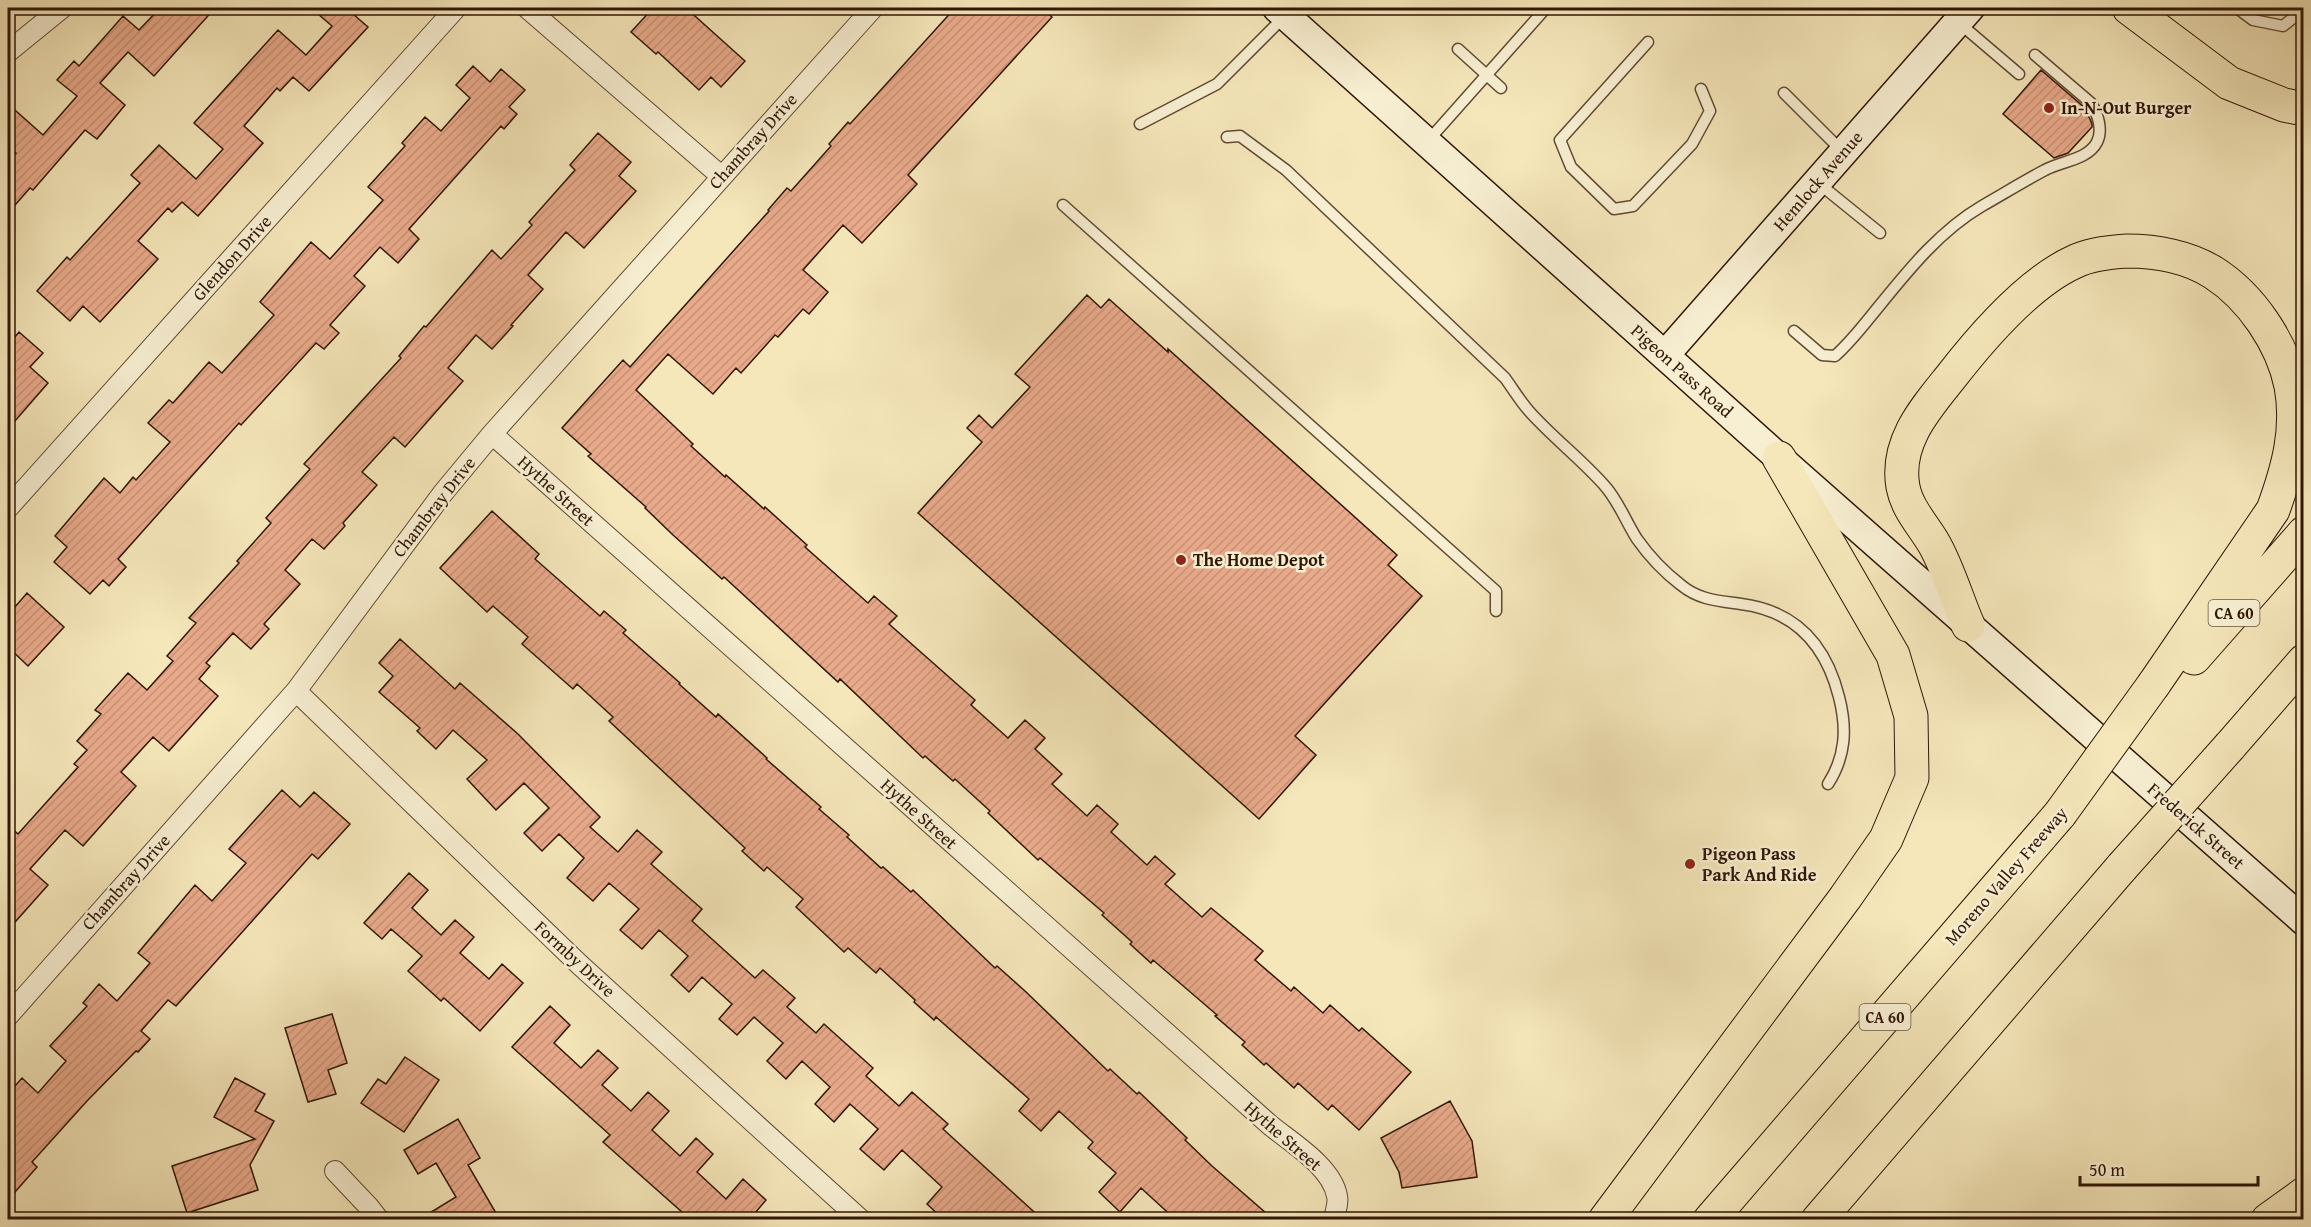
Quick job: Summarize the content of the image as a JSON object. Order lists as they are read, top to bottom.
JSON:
{
  "streets": {
    "highway": ["CA 60", "Moreno Valley Freeway"],
    "main road": ["Hemlock Avenue", "Pigeon Pass Road", "Frederick Street"],
    "street": [
      "Chambray Drive",
      "Glendon Drive",
      "Hythe Street",
      "Formby Drive"
    ]
  },
  "crossings": [
    ["Chambray Drive", "Hythe Street"],
    ["Chambray Drive", "Formby Drive"],
    ["Hemlock Avenue", "Pigeon Pass Road"],
    ["Pigeon Pass Road", "Frederick Street"]
  ],
  "places": ["In-N-Out Burger", "The Home Depot", "Pigeon Pass Park And Ride"],
  "scale_bar": "50 m"
}
